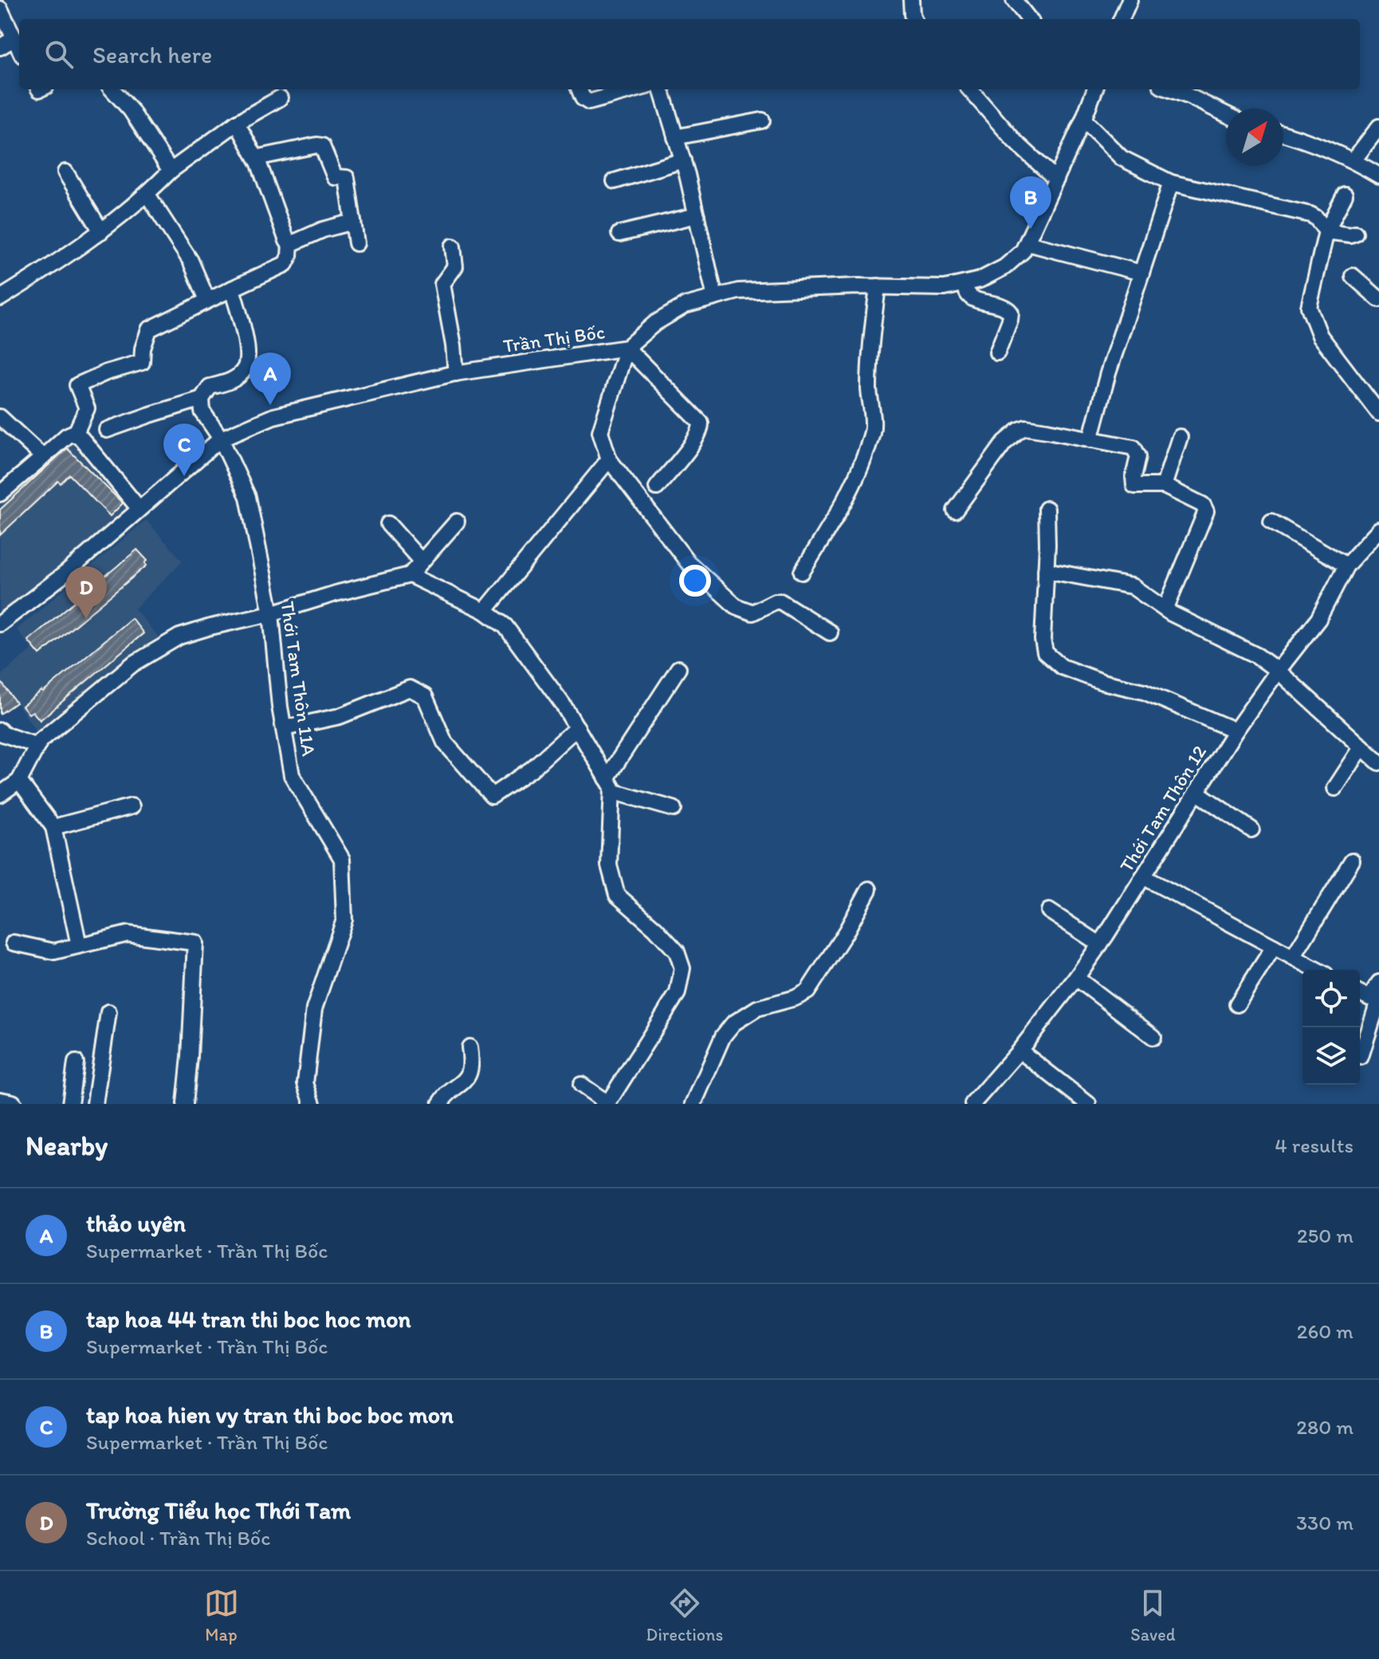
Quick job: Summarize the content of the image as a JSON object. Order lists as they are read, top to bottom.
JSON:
{
  "streets": {
    "street": ["Trần Thị Bốc", "Thới Tam Thôn 11A", "Thới Tam Thôn 12"]
  },
  "crossings": [
    ["Trần Thị Bốc", "Thới Tam Thôn 11A"]
  ],
  "north": "top right",
  "page": {
    "search": "Search here",
    "pins": [
      "B",
      "A",
      "C",
      "D"
    ],
    "heading": ["Nearby", "4 results"],
    "list": [
      {
        "mark": "A",
        "name": "thảo uyên",
        "note": "Supermarket · Trần Thị Bốc",
        "value": "250 m"
      },
      {
        "mark": "B",
        "name": "tap hoa 44 tran thi boc hoc mon",
        "note": "Supermarket · Trần Thị Bốc",
        "value": "260 m"
      },
      {
        "mark": "C",
        "name": "tap hoa hien vy tran thi boc boc mon",
        "note": "Supermarket · Trần Thị Bốc",
        "value": "280 m"
      },
      {
        "mark": "D",
        "name": "Trường Tiểu học Thới Tam",
        "note": "School · Trần Thị Bốc",
        "value": "330 m"
      }
    ],
    "nav": ["Map", "Directions", "Saved"]
  }
}
